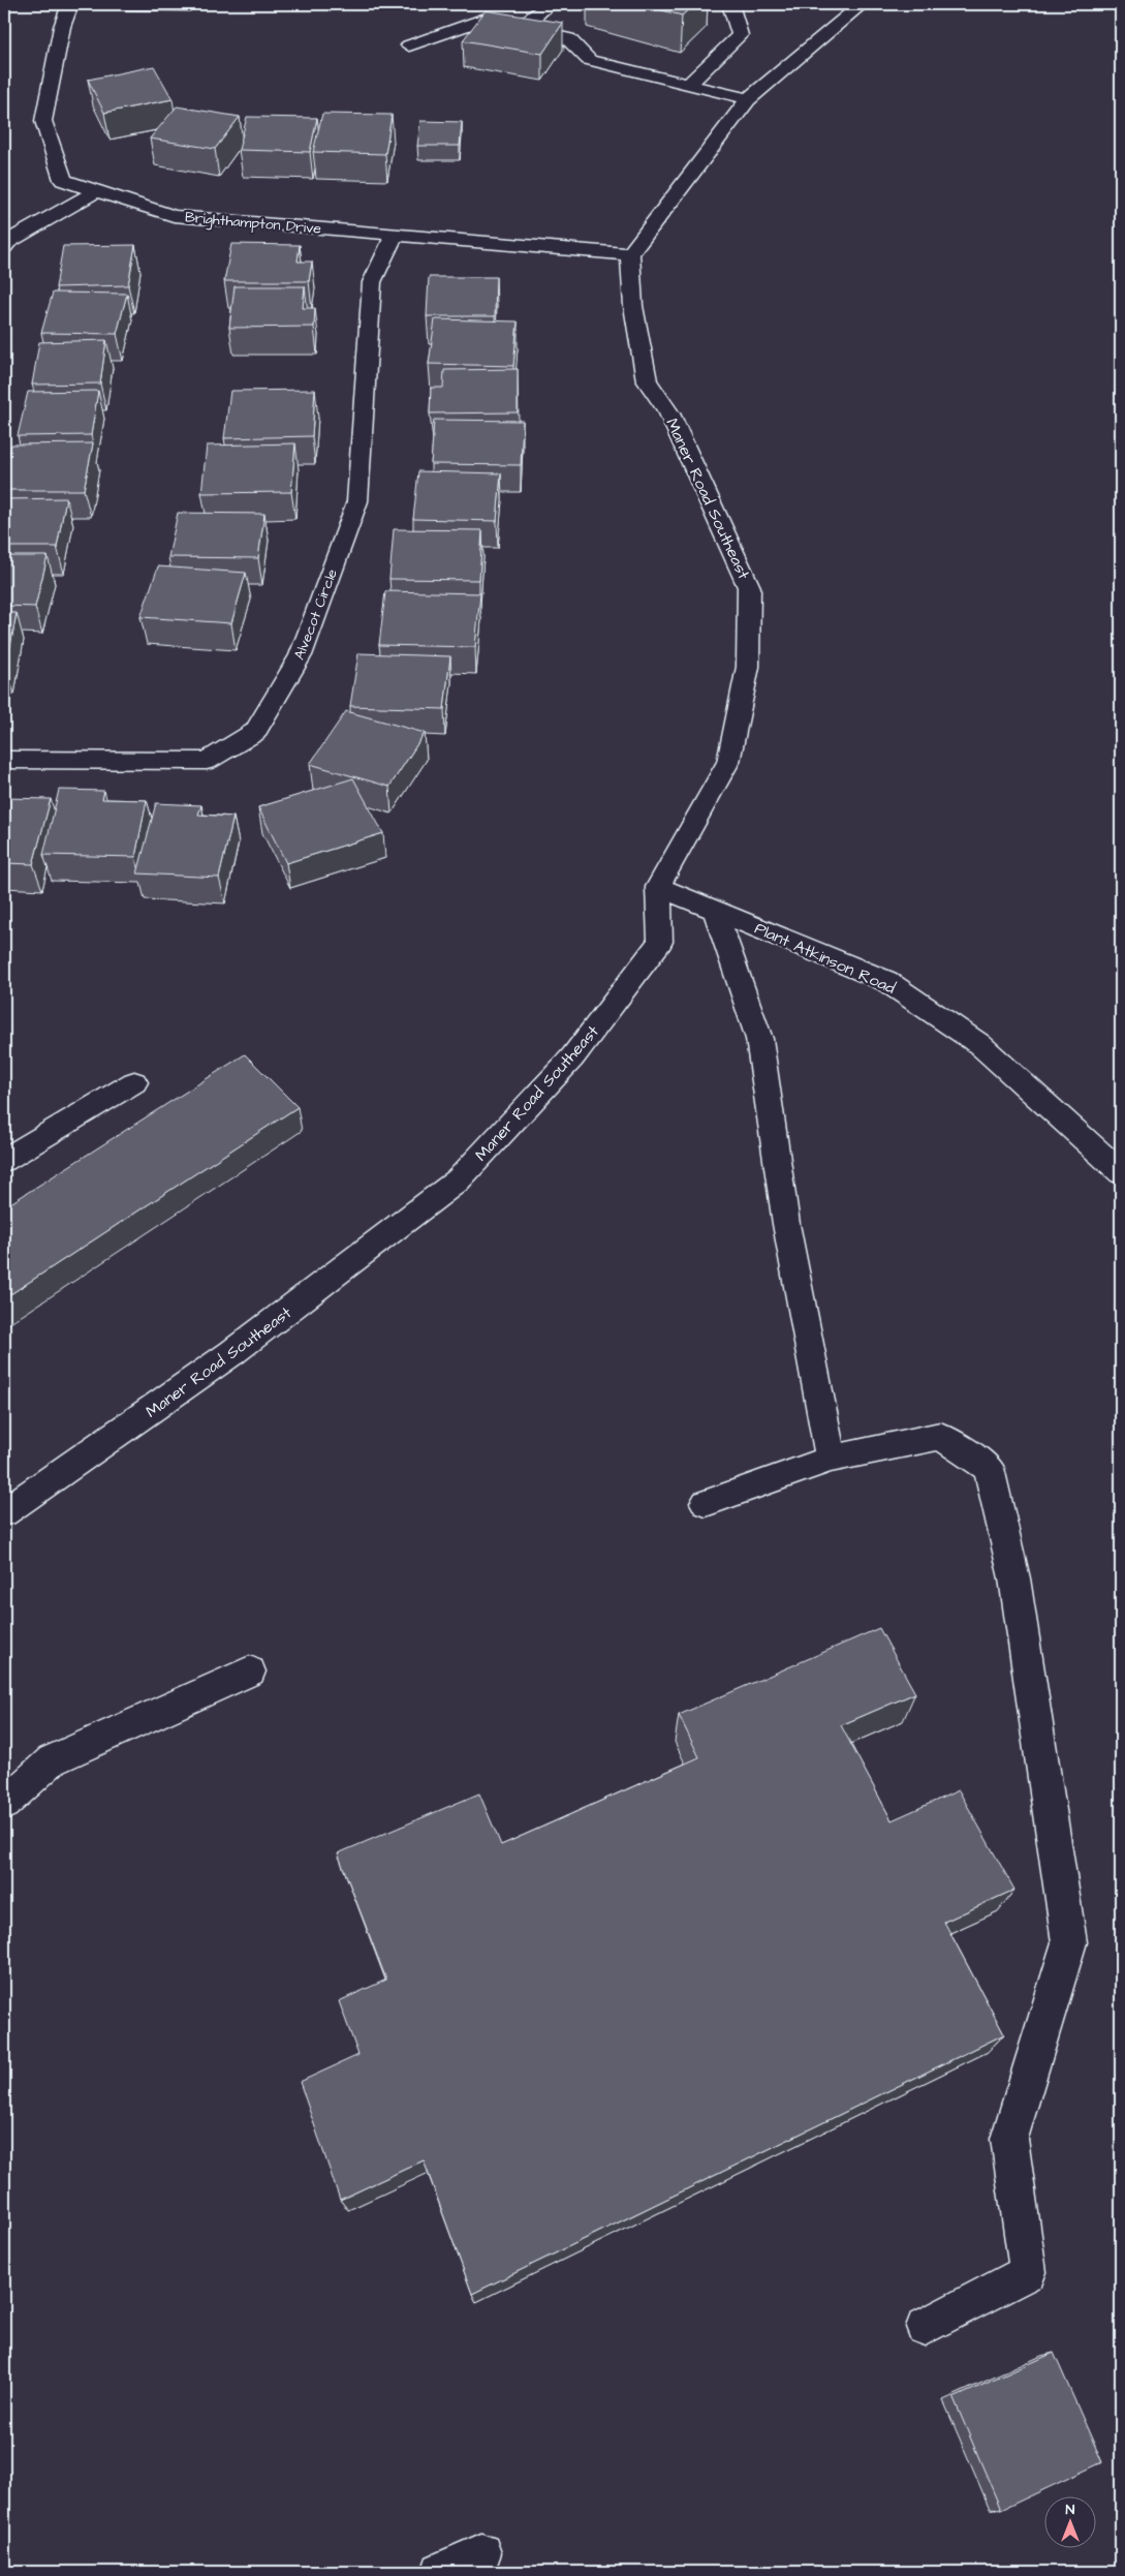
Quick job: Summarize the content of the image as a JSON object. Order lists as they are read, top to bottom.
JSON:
{
  "streets": {
    "street": [
      "Brighthampton Drive",
      "Maner Road Southeast",
      "Alvecot Circle",
      "Plant Atkinson Road"
    ]
  },
  "crossings": [
    ["Brighthampton Drive", "Maner Road Southeast"],
    ["Brighthampton Drive", "Alvecot Circle"],
    ["Maner Road Southeast", "Plant Atkinson Road"]
  ],
  "north": "top"
}
